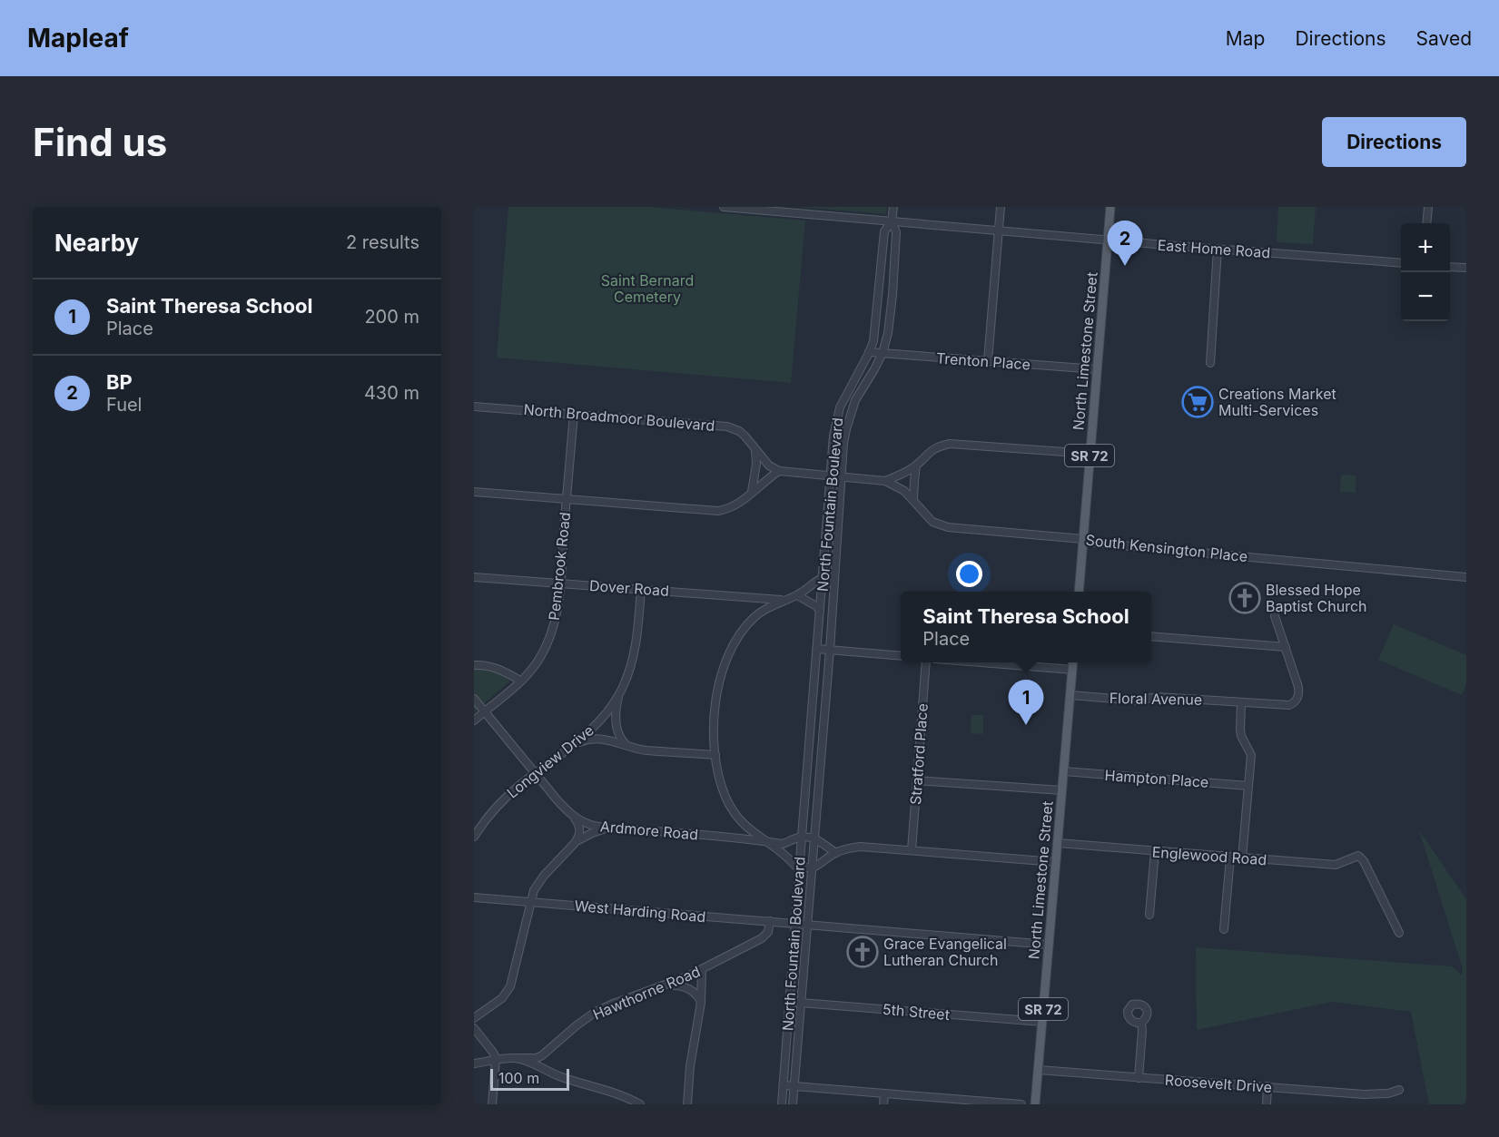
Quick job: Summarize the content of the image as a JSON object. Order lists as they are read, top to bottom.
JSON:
{
  "streets": {
    "main road": ["North Limestone Street", "SR 72"],
    "street": [
      "East Home Road",
      "Trenton Place",
      "North Broadmoor Boulevard",
      "North Fountain Boulevard",
      "South Kensington Place",
      "Pembrook Road",
      "Dover Road",
      "Floral Avenue",
      "Stratford Place",
      "Longview Drive",
      "Hampton Place",
      "Ardmore Road",
      "Englewood Road",
      "West Harding Road",
      "Hawthorne Road",
      "5th Street",
      "Roosevelt Drive"
    ]
  },
  "crossings": [
    ["East Home Road", "North Limestone Street"],
    ["East Home Road", "North Fountain Boulevard"],
    ["North Limestone Street", "Trenton Place"],
    ["North Limestone Street", "South Kensington Place"],
    ["North Limestone Street", "Floral Avenue"],
    ["North Limestone Street", "Hampton Place"],
    ["North Limestone Street", "Englewood Road"],
    ["North Limestone Street", "West Harding Road"],
    ["North Limestone Street", "5th Street"],
    ["North Limestone Street", "Roosevelt Drive"],
    ["Trenton Place", "North Fountain Boulevard"],
    ["North Broadmoor Boulevard", "Pembrook Road"],
    ["North Fountain Boulevard", "Ardmore Road"],
    ["North Fountain Boulevard", "West Harding Road"],
    ["North Fountain Boulevard", "5th Street"],
    ["Pembrook Road", "Dover Road"],
    ["Pembrook Road", "Ardmore Road"],
    ["Dover Road", "Longview Drive"],
    ["Longview Drive", "Ardmore Road"],
    ["West Harding Road", "Hawthorne Road"]
  ],
  "parks": ["Saint Bernard Cemetery"],
  "places": {
    "supermarket": ["Creations Market Multi-Services"],
    "church": ["Blessed Hope Baptist Church", "Grace Evangelical Lutheran Church"]
  },
  "scale_bar": "100 m",
  "page": {
    "header": "Mapleaf",
    "nav": ["Map", "Directions", "Saved"],
    "buttons": "Directions",
    "title": "Find us",
    "heading": ["Nearby", "2 results"],
    "pins": ["2", "1"],
    "map_buttons": ["+", "−"],
    "list": [
      {
        "mark": "1",
        "name": "Saint Theresa School",
        "note": "Place",
        "value": "200 m"
      },
      {
        "mark": "2",
        "name": "BP",
        "note": "Fuel",
        "value": "430 m"
      }
    ],
    "popup": ["Saint Theresa School", "Place"],
    "scale": "100 m"
  }
}
